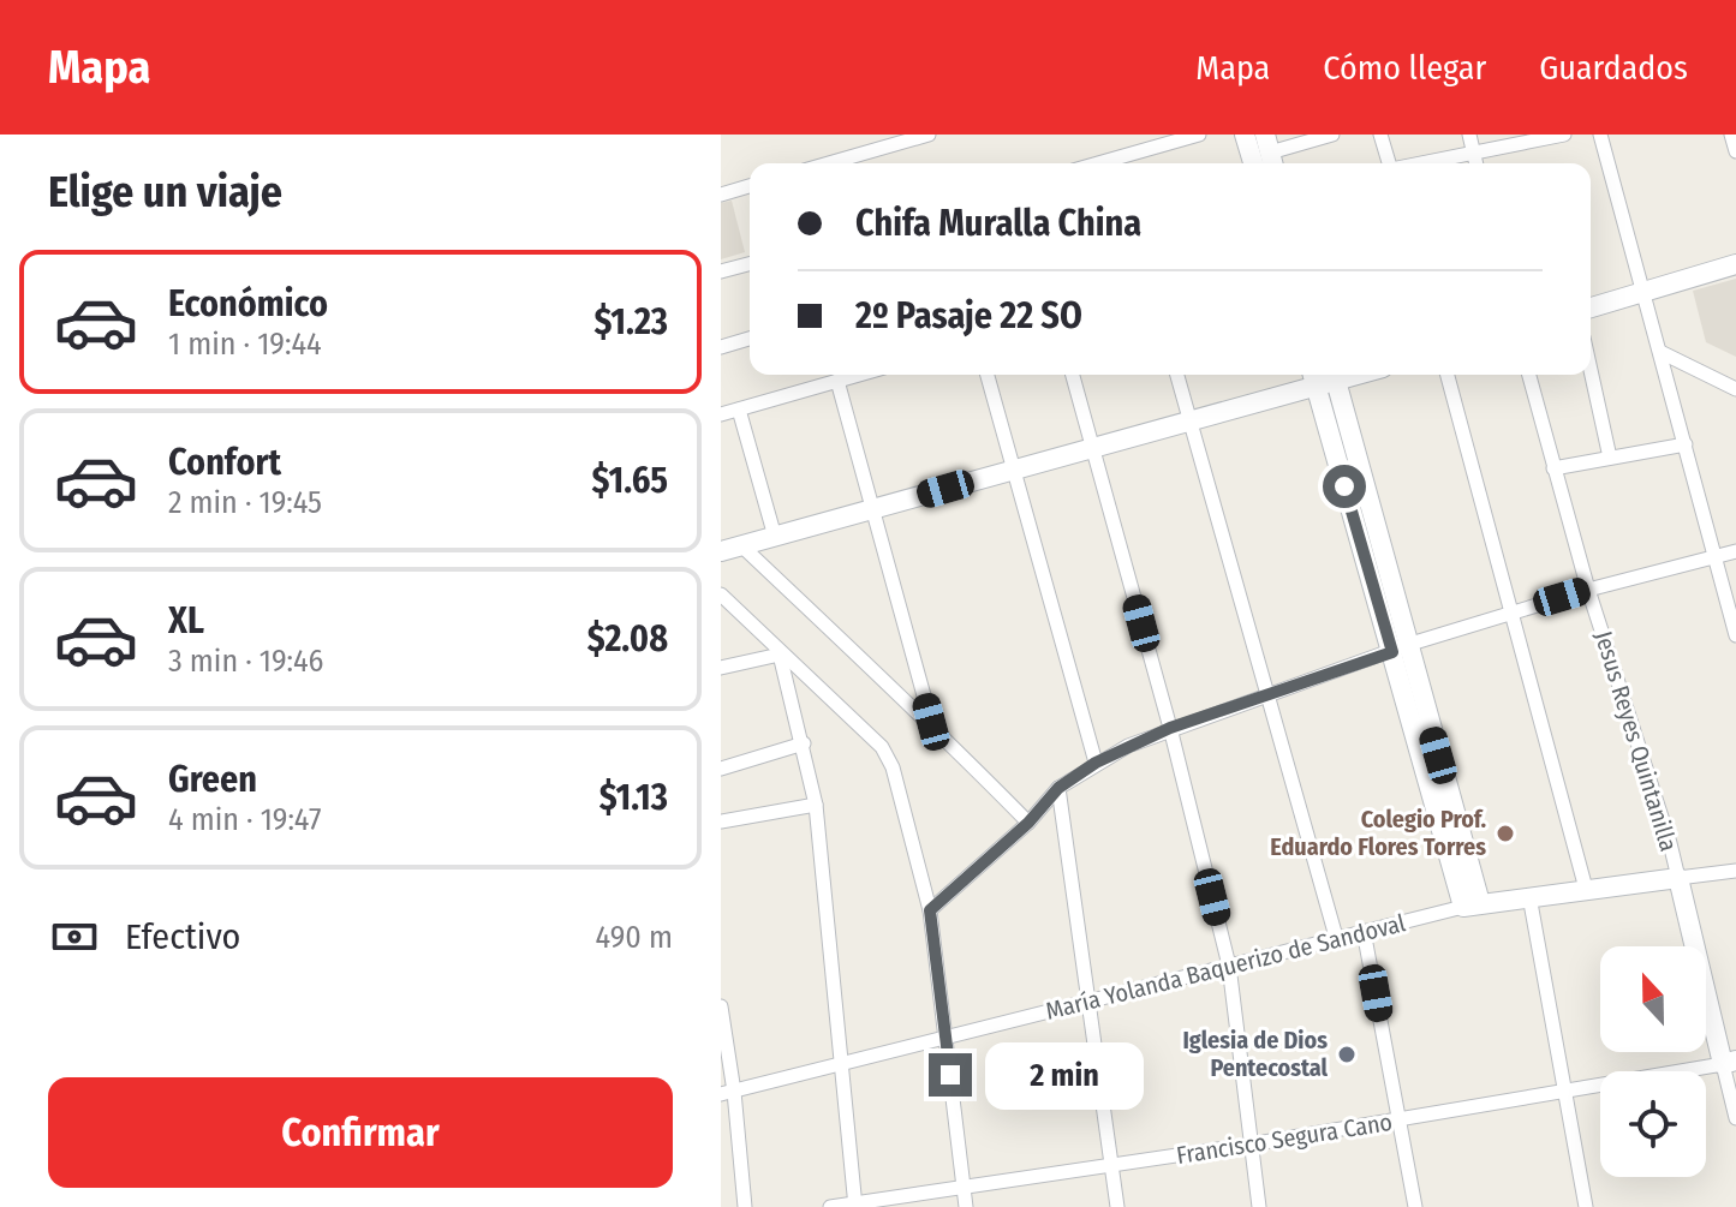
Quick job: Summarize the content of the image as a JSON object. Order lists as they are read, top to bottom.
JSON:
{
  "streets": {
    "street": ["Jesus Reyes Quintanilla", "María Yolanda Baquerizo de Sandoval", "Francisco Segura Cano"]
  },
  "crossings": [
    ["Jesus Reyes Quintanilla", "María Yolanda Baquerizo de Sandoval"],
    ["Jesus Reyes Quintanilla", "Francisco Segura Cano"]
  ],
  "places": ["Colegio Prof. Eduardo Flores Torres", "Iglesia de Dios Pentecostal"],
  "north": "top",
  "page": {
    "header": "Mapa",
    "nav": ["Mapa", "Cómo llegar", "Guardados"],
    "heading": "Elige un viaje",
    "banner": ["Chifa Muralla China", "2º Pasaje 22 SO"],
    "list": [
      {
        "name": "Económico",
        "note": "1 min · 19:44",
        "value": "$1.23"
      },
      {
        "name": "Confort",
        "note": "2 min · 19:45",
        "value": "$1.65"
      },
      {
        "name": "XL",
        "note": "3 min · 19:46",
        "value": "$2.08"
      },
      {
        "name": "Green",
        "note": "4 min · 19:47",
        "value": "$1.13"
      }
    ],
    "pay": ["Efectivo", "490 m"],
    "bubble": "2 min",
    "buttons": "Confirmar"
  }
}
